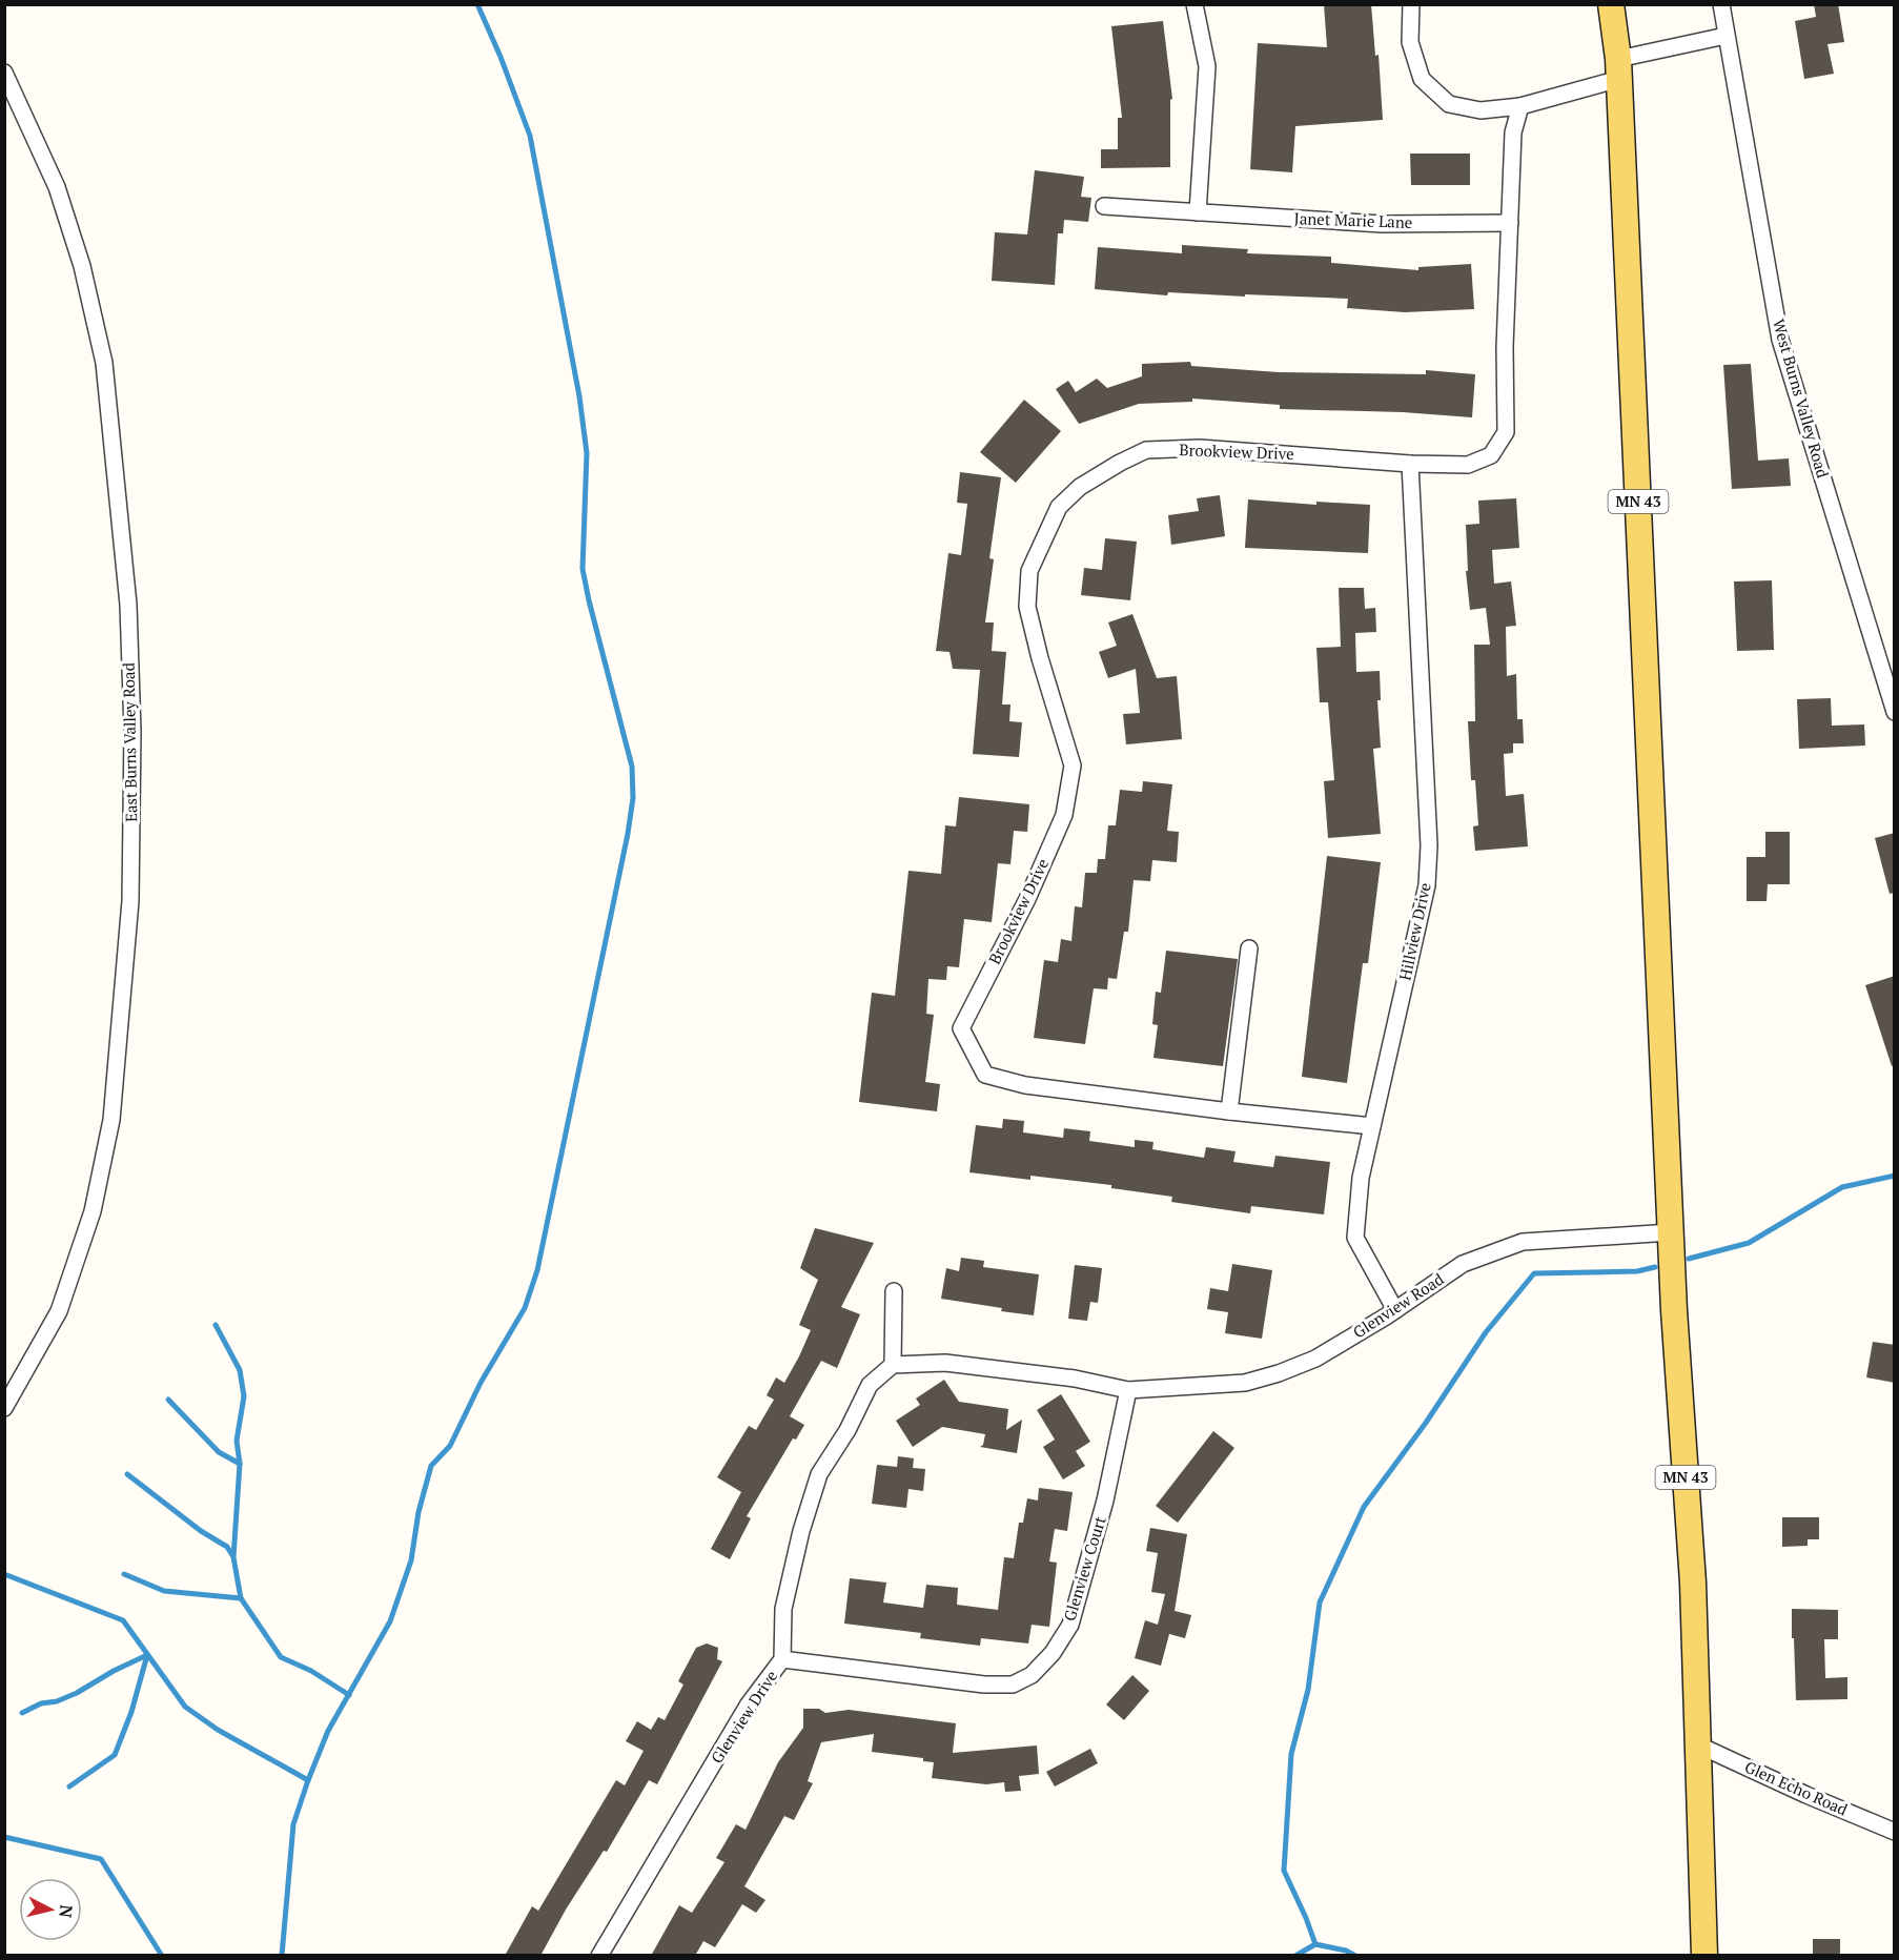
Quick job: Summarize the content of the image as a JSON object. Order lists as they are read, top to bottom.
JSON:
{
  "streets": {
    "main road": ["MN 43"],
    "street": [
      "Janet Marie Lane",
      "West Burns Valley Road",
      "Brookview Drive",
      "East Burns Valley Road",
      "Hillview Drive",
      "Glenview Road",
      "Glenview Court",
      "Glenview Drive",
      "Glen Echo Road"
    ]
  },
  "crossings": [
    ["Janet Marie Lane", "Brookview Drive"],
    ["Brookview Drive", "Hillview Drive"],
    ["MN 43", "Glenview Road"],
    ["MN 43", "Glen Echo Road"],
    ["Hillview Drive", "Glenview Road"],
    ["Glenview Road", "Glenview Court"],
    ["Glenview Court", "Glenview Drive"]
  ],
  "north": "right"
}
